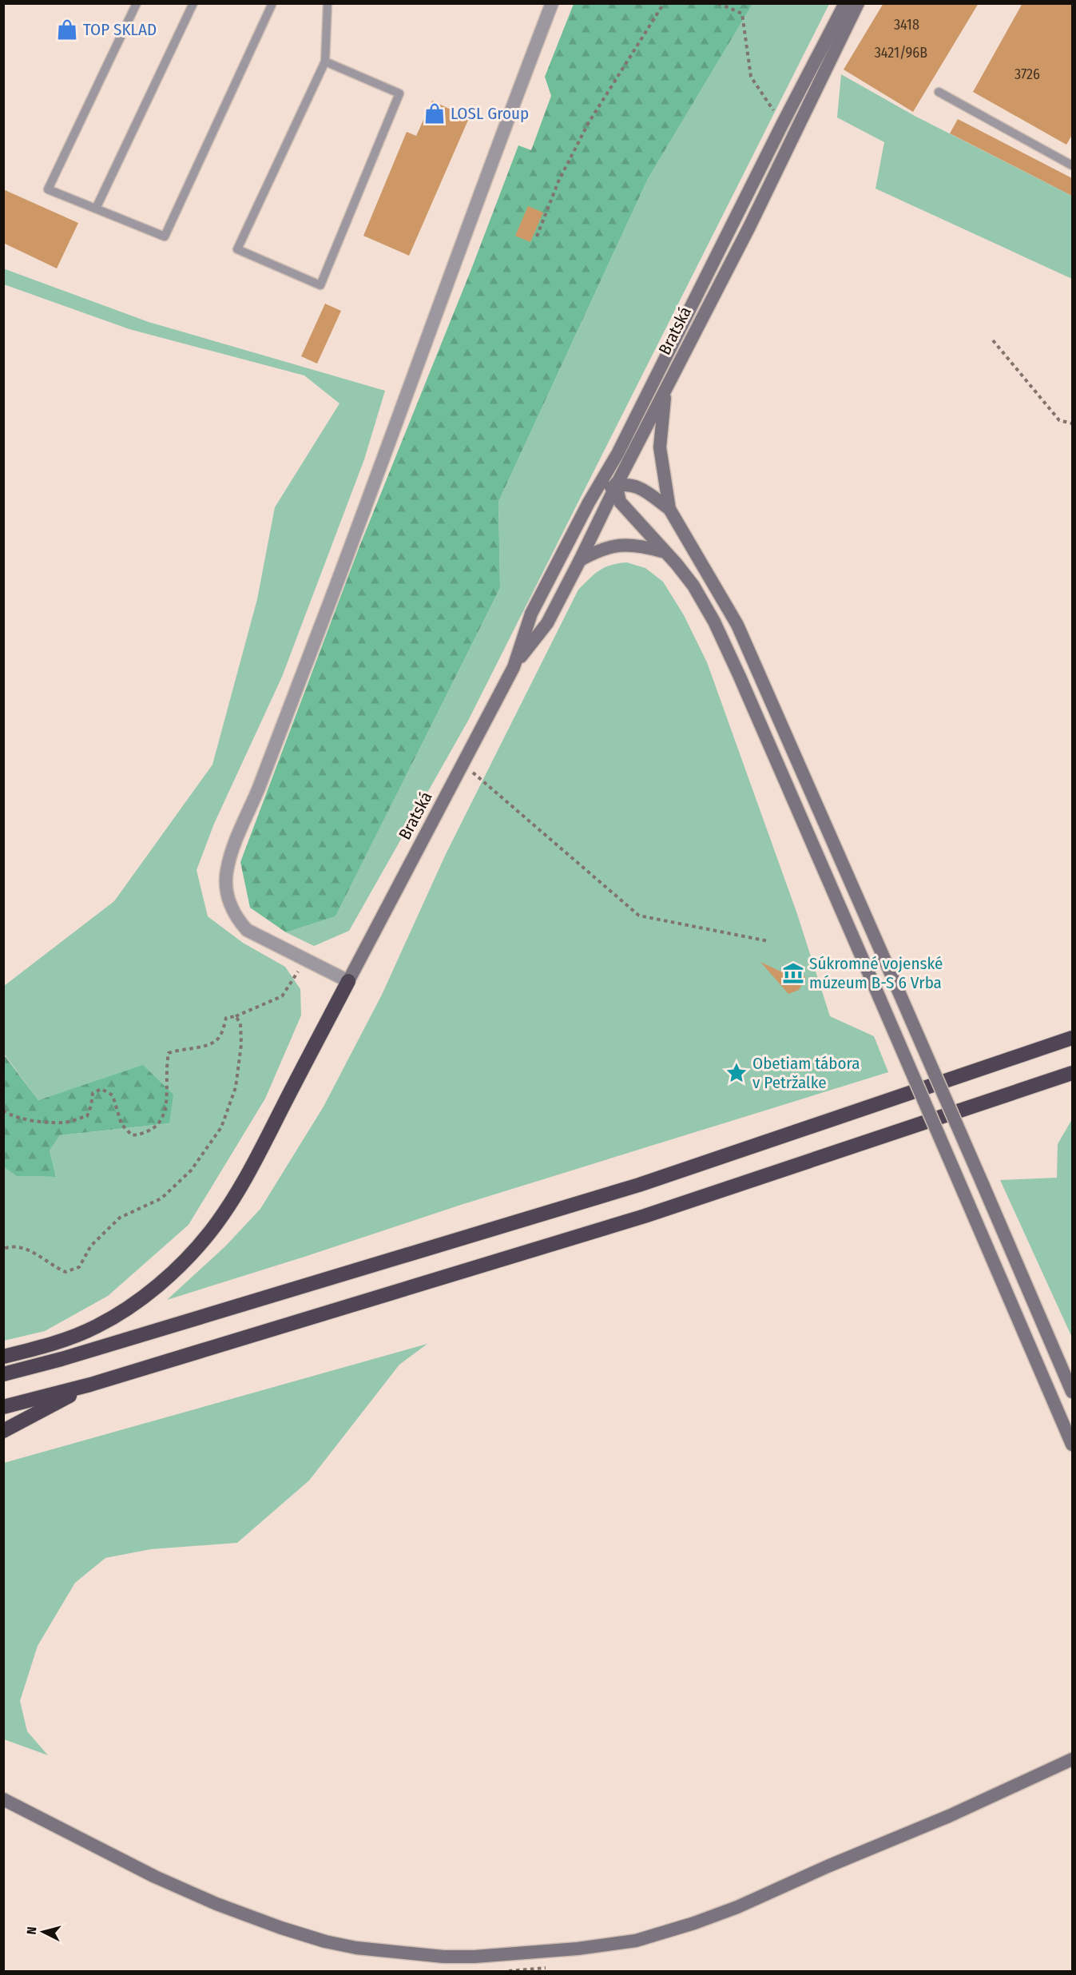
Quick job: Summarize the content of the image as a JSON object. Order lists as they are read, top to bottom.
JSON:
{
  "streets": {
    "main road": ["Bratská"]
  },
  "places": {
    "shop": ["TOP SKLAD", "LOSL Group"],
    "museum": ["Súkromné vojenské múzeum B-S 6 Vrba"],
    "place": ["Obetiam tábora v Petržalke"]
  },
  "house_numbers": ["3418", "3421/96B", "3726"],
  "north": "left"
}
